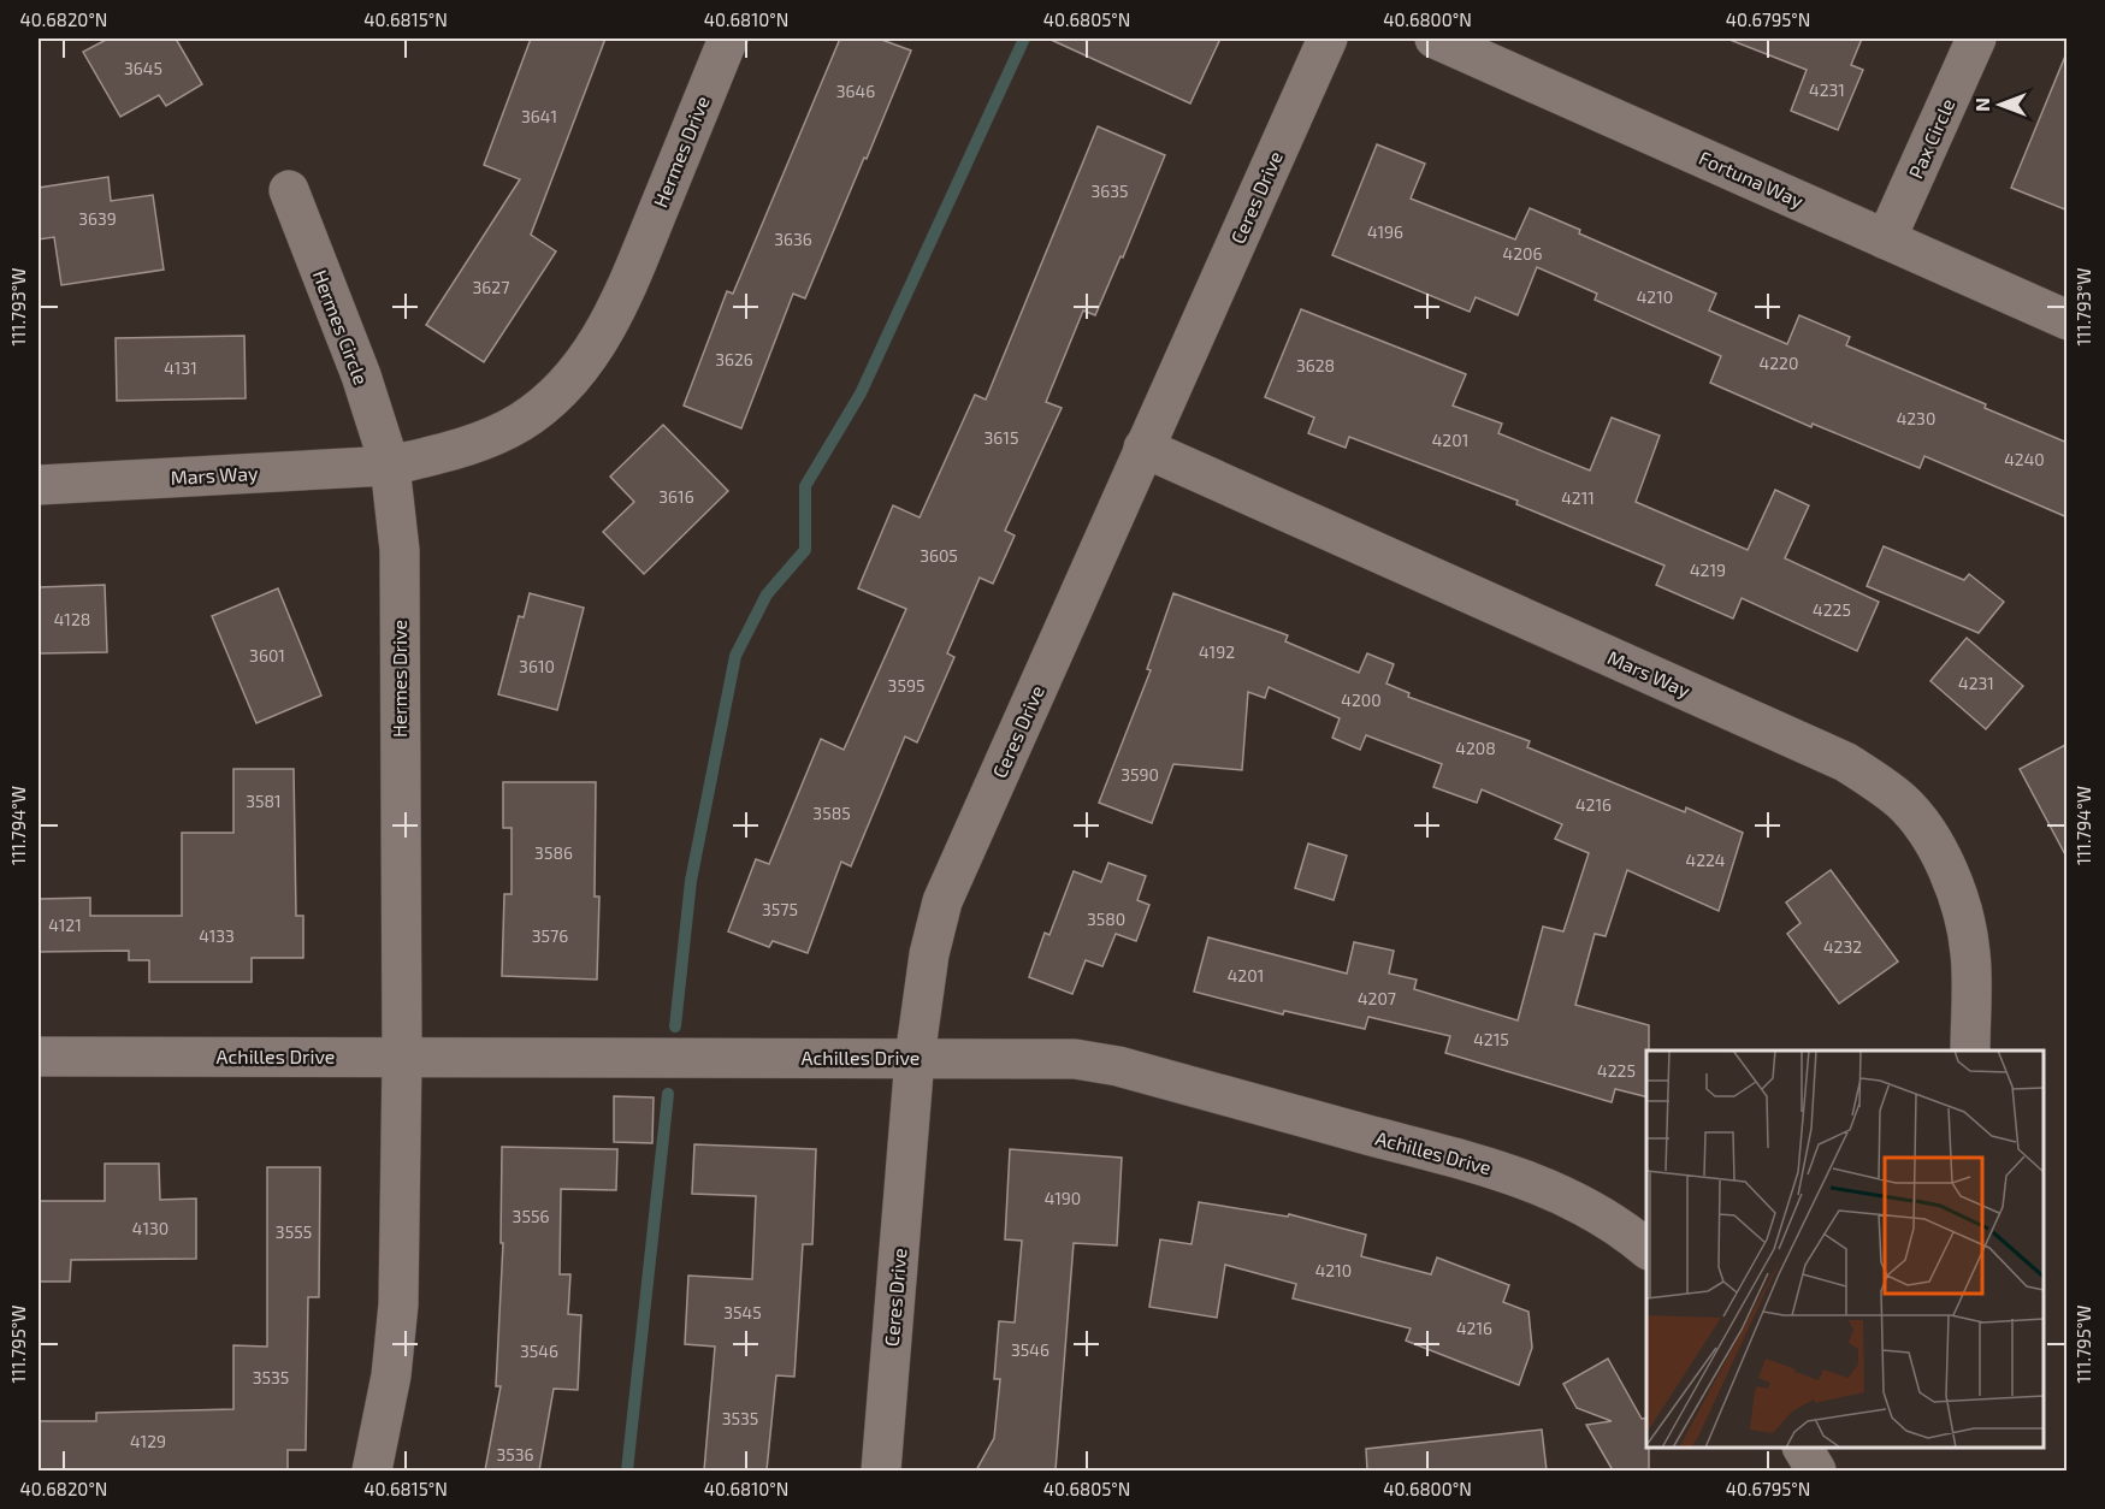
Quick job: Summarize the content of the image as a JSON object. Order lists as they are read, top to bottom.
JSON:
{
  "streets": {
    "street": [
      "Pax Circle",
      "Hermes Drive",
      "Fortuna Way",
      "Ceres Drive",
      "Hermes Circle",
      "Mars Way",
      "Achilles Drive"
    ]
  },
  "crossings": [
    ["Pax Circle", "Fortuna Way"],
    ["Hermes Drive", "Hermes Circle"],
    ["Hermes Drive", "Mars Way"],
    ["Hermes Drive", "Achilles Drive"],
    ["Ceres Drive", "Mars Way"],
    ["Ceres Drive", "Achilles Drive"],
    ["Hermes Circle", "Mars Way"]
  ],
  "house_numbers": [
    "3645",
    "4231",
    "3646",
    "3641",
    "3635",
    "3639",
    "4196",
    "3636",
    "4206",
    "3627",
    "4210",
    "3626",
    "4220",
    "3628",
    "4131",
    "4230",
    "3615",
    "4201",
    "4240",
    "3616",
    "4211",
    "3605",
    "4219",
    "4225",
    "4128",
    "4192",
    "3601",
    "3610",
    "4231",
    "3595",
    "4200",
    "4208",
    "3590",
    "3581",
    "4216",
    "3585",
    "3586",
    "4224",
    "3575",
    "3580",
    "4121",
    "4133",
    "3576",
    "4232",
    "4201",
    "4207",
    "4215",
    "4225",
    "4190",
    "3556",
    "4130",
    "3555",
    "4210",
    "3545",
    "4216",
    "3546",
    "3546",
    "3535",
    "3535",
    "4129",
    "3536"
  ],
  "north": "left",
  "coordinates": [
    "40.6820°N",
    "40.6815°N",
    "40.6810°N",
    "40.6805°N",
    "40.6800°N",
    "40.6795°N",
    "111.793°W",
    "111.794°W",
    "111.795°W"
  ]
}
